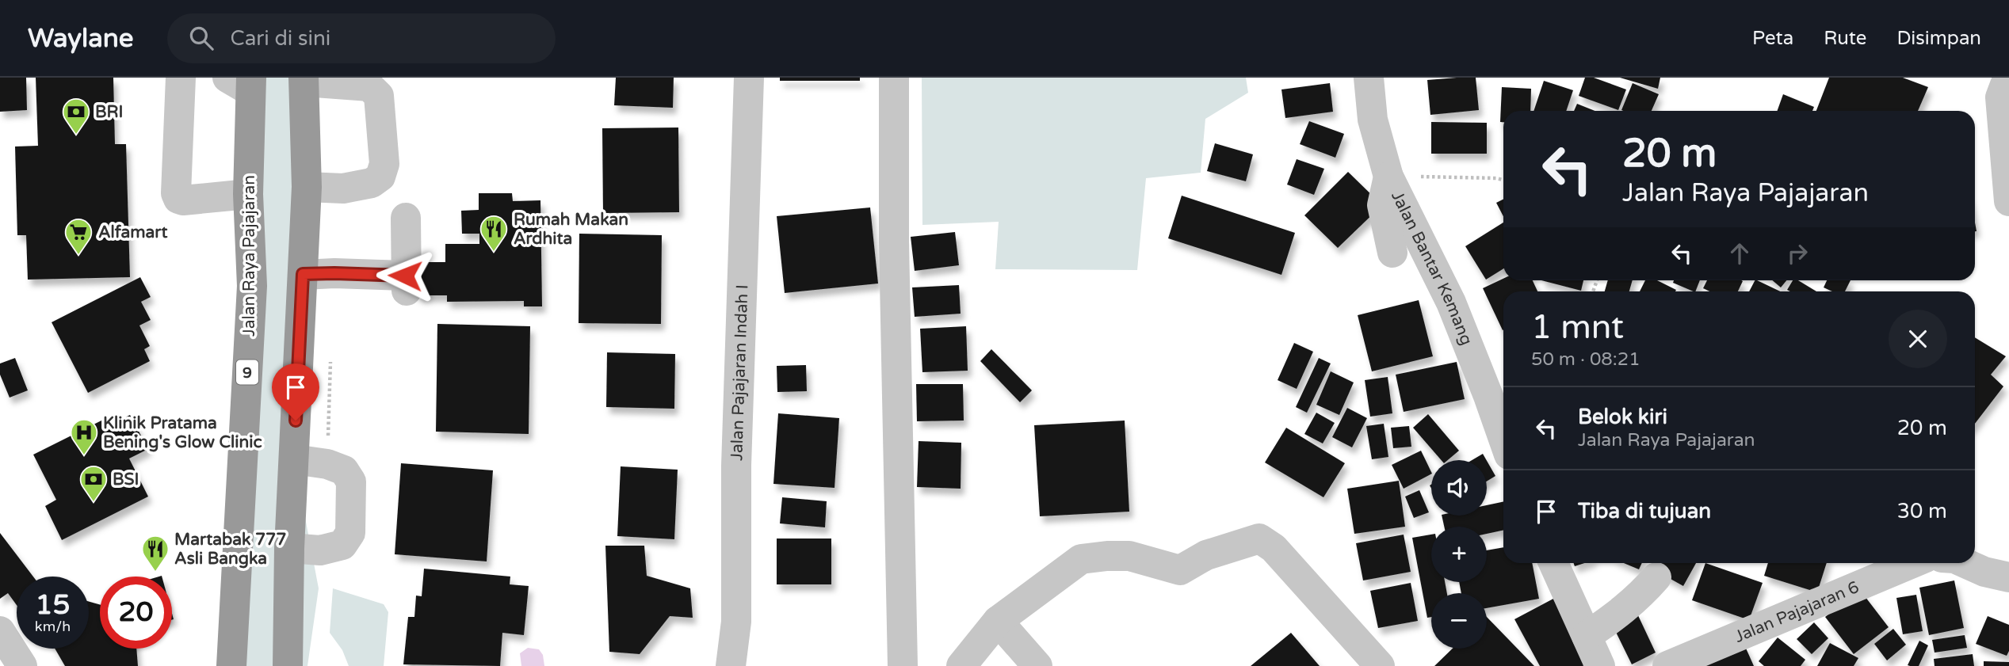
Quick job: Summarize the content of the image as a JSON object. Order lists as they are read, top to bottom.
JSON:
{
  "streets": {
    "highway": ["Jalan Raya Pajajaran", "9"],
    "street": ["Jalan Bantar Kemang", "Jalan Pajajaran Indah I", "Jalan Pajajaran 6"]
  },
  "places": {
    "bank": ["BRI", "BSI"],
    "restaurant": ["Rumah Makan Ardhita", "Martabak 777 Asli Bangka"],
    "supermarket": ["Alfamart"],
    "hospital": ["Klinik Pratama Bening's Glow Clinic"]
  },
  "page": {
    "header": "Waylane",
    "search": "Cari di sini",
    "nav": ["Peta", "Rute", "Disimpan"],
    "turn": ["20 m", "Jalan Raya Pajajaran"],
    "heading": ["1 mnt", "50 m · 08:21"],
    "list": [
      {
        "name": "Belok kiri",
        "note": "Jalan Raya Pajajaran",
        "value": "20 m"
      },
      {
        "name": "Tiba di tujuan",
        "value": "30 m"
      }
    ],
    "map_buttons": ["+", "−"],
    "speed": "15 km/h",
    "limit": "20"
  }
}
